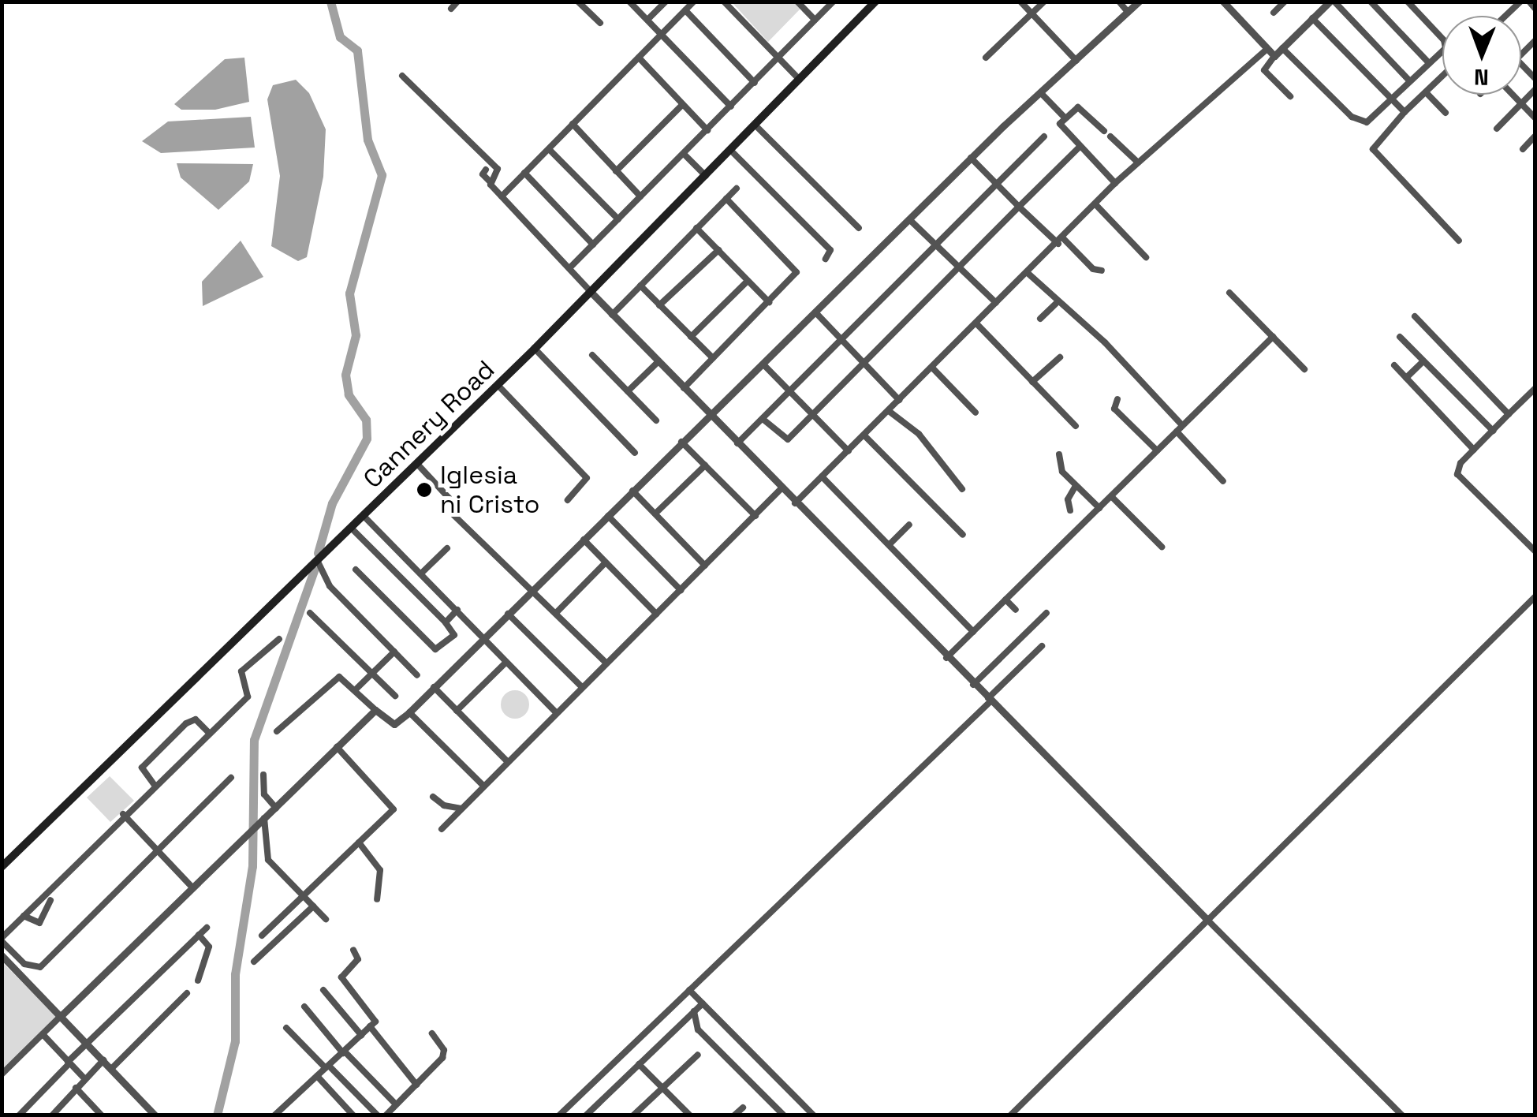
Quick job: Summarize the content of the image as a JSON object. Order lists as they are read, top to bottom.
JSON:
{
  "streets": {
    "main road": ["Cannery Road"]
  },
  "places": ["Iglesia ni Cristo"],
  "north": "bottom"
}
